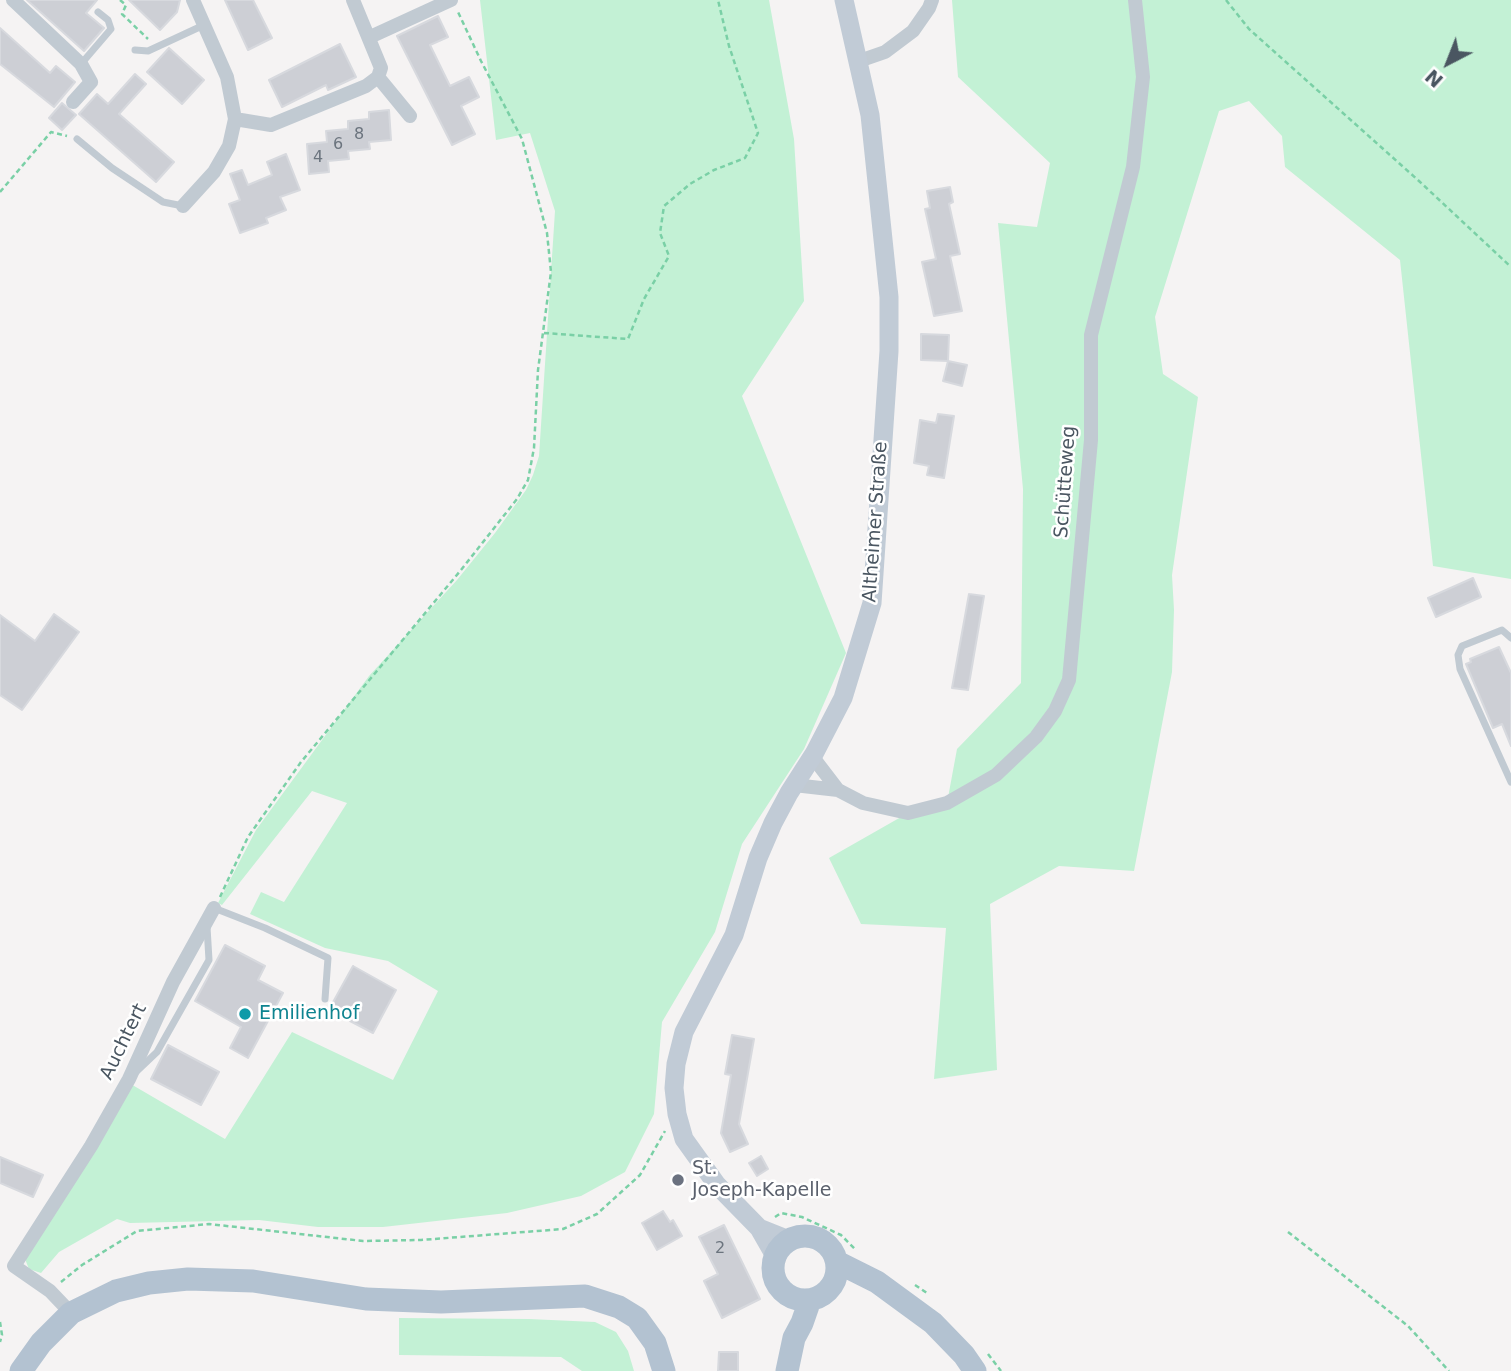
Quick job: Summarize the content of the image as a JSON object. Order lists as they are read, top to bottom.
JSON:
{
  "streets": {
    "street": ["Schütteweg", "Altheimer Straße", "Auchtert"]
  },
  "crossings": [
    ["Schütteweg", "Altheimer Straße"]
  ],
  "places": ["Emilienhof", "St. Joseph-Kapelle"],
  "house_numbers": [
    "8",
    "6",
    "4",
    "2"
  ],
  "north": "bottom left"
}
